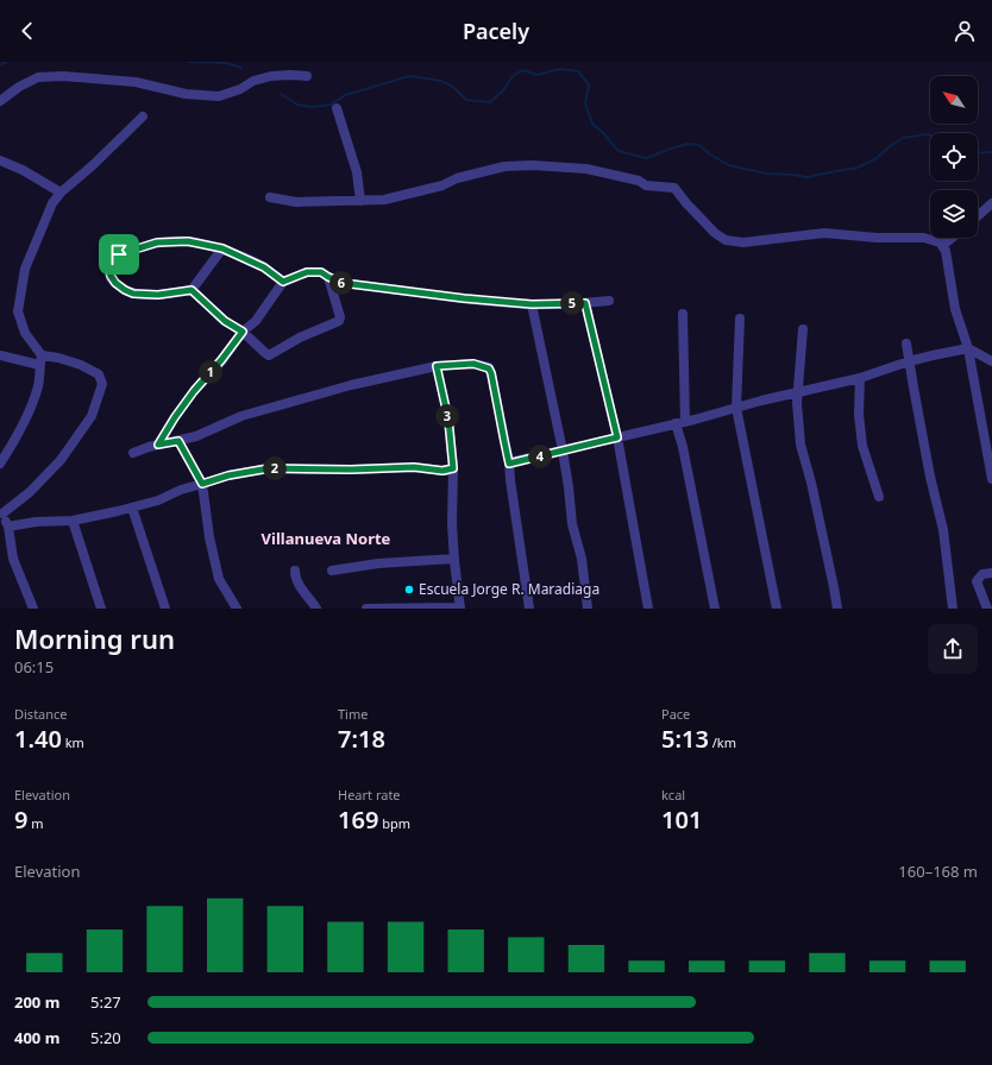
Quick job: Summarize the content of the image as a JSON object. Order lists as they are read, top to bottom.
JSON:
{
  "districts": ["Villanueva Norte"],
  "places": ["Escuela Jorge R. Maradiaga"],
  "north": "top left",
  "page": {
    "header": "Pacely",
    "pins": [
      "6",
      "5",
      "1",
      "3",
      "4",
      "2"
    ],
    "heading": ["Morning run", "06:15"],
    "stats": [
      ["Distance", "1.40 km"],
      ["Time", "7:18"],
      ["Pace", "5:13 /km"],
      ["Elevation", "9 m"],
      ["Heart rate", "169 bpm"],
      ["kcal", "101"]
    ],
    "chart": ["Elevation", "160–168 m"],
    "list": [
      {
        "name": "200 m",
        "note": "5:27"
      },
      {
        "name": "400 m",
        "note": "5:20"
      }
    ]
  }
}
